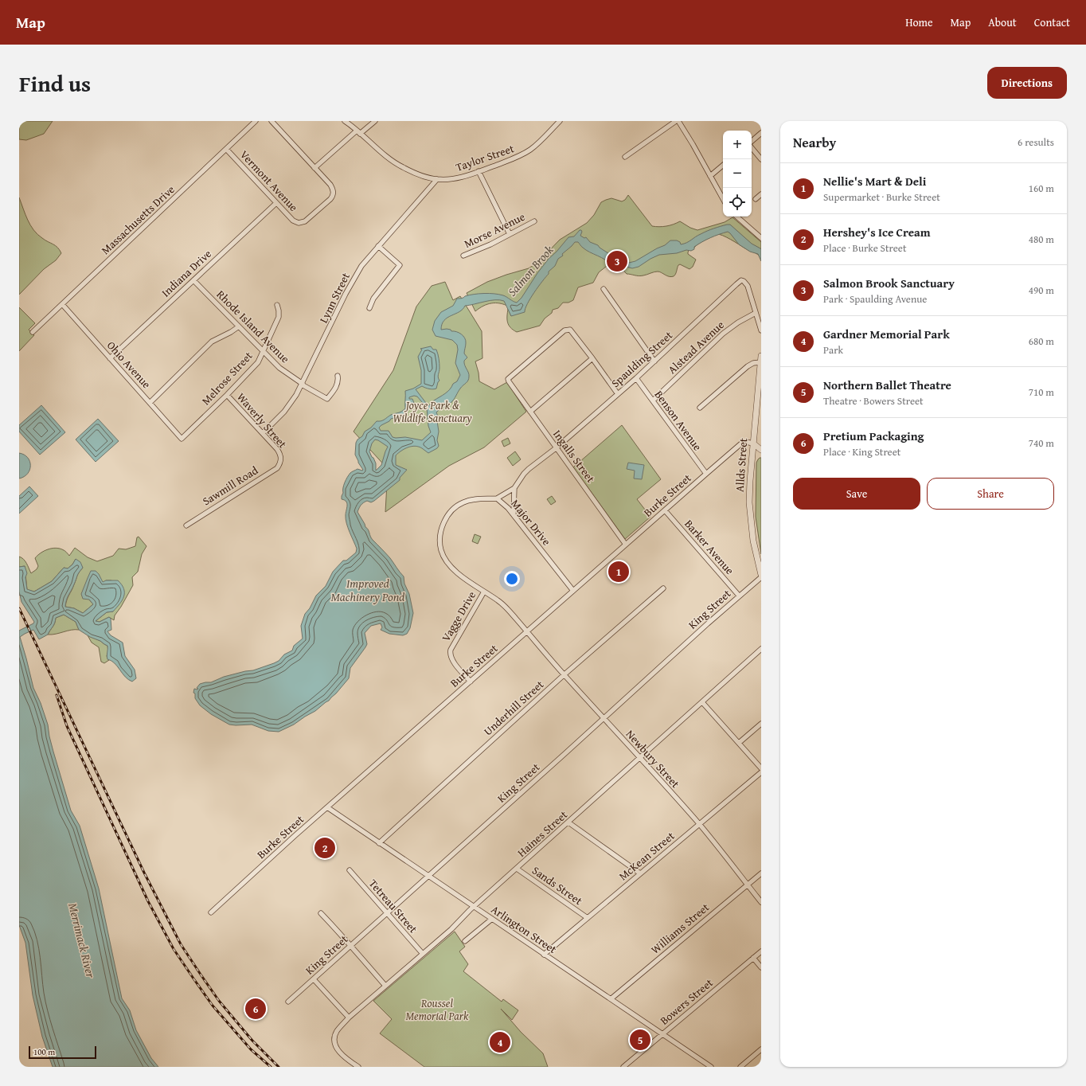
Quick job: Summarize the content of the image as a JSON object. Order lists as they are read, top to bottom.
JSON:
{
  "streets": {
    "street": [
      "Taylor Street",
      "Vermont Avenue",
      "Massachusetts Drive",
      "Morse Avenue",
      "Indiana Drive",
      "Lynn Street",
      "Rhode Island Avenue",
      "Alstead Avenue",
      "Spaulding Street",
      "Ohio Avenue",
      "Melrose Street",
      "Waverly Street",
      "Benson Avenue",
      "Ingalls Street",
      "Allds Street",
      "Sawmill Road",
      "Burke Street",
      "Major Drive",
      "Barker Avenue",
      "King Street",
      "Vagge Drive",
      "Underhill Street",
      "Newbury Street",
      "Haines Street",
      "McKean Street",
      "Sands Street",
      "Tetreau Street",
      "Williams Street",
      "Arlington Street",
      "Bowers Street"
    ]
  },
  "crossings": [
    ["Taylor Street", "Lynn Street"],
    ["Vermont Avenue", "Massachusetts Drive"],
    ["Vermont Avenue", "Indiana Drive"],
    ["Massachusetts Drive", "Ohio Avenue"],
    ["Indiana Drive", "Rhode Island Avenue"],
    ["Indiana Drive", "Ohio Avenue"],
    ["Lynn Street", "Rhode Island Avenue"],
    ["Lynn Street", "Waverly Street"],
    ["Rhode Island Avenue", "Melrose Street"],
    ["Alstead Avenue", "Spaulding Street"],
    ["Alstead Avenue", "Benson Avenue"],
    ["Spaulding Street", "Benson Avenue"],
    ["Spaulding Street", "Ingalls Street"],
    ["Spaulding Street", "Major Drive"],
    ["Ohio Avenue", "Melrose Street"],
    ["Melrose Street", "Waverly Street"],
    ["Waverly Street", "Sawmill Road"],
    ["Benson Avenue", "Burke Street"],
    ["Ingalls Street", "Burke Street"],
    ["Allds Street", "Burke Street"],
    ["Allds Street", "King Street"],
    ["Burke Street", "Major Drive"],
    ["Burke Street", "Barker Avenue"],
    ["Burke Street", "Vagge Drive"],
    ["Burke Street", "Newbury Street"],
    ["Burke Street", "Arlington Street"],
    ["Major Drive", "Vagge Drive"],
    ["Major Drive", "Newbury Street"],
    ["Barker Avenue", "King Street"],
    ["King Street", "Newbury Street"],
    ["King Street", "Tetreau Street"],
    ["King Street", "Arlington Street"],
    ["Underhill Street", "Newbury Street"],
    ["Underhill Street", "Arlington Street"],
    ["Newbury Street", "Haines Street"],
    ["Newbury Street", "McKean Street"],
    ["Newbury Street", "Williams Street"],
    ["Haines Street", "Sands Street"],
    ["Haines Street", "Tetreau Street"],
    ["Haines Street", "Arlington Street"],
    ["McKean Street", "Sands Street"],
    ["McKean Street", "Arlington Street"],
    ["Williams Street", "Arlington Street"],
    ["Arlington Street", "Bowers Street"]
  ],
  "water": ["Salmon Brook", "Improved Machinery Pond", "Merrimack River"],
  "parks": ["Joyce Park & Wildlife Sanctuary", "Roussel Memorial Park"],
  "scale_bar": "100 m",
  "page": {
    "header": "Map",
    "nav": [
      "Home",
      "Map",
      "About",
      "Contact"
    ],
    "title": "Find us",
    "buttons": [
      "Directions",
      ["Save", "Share"]
    ],
    "heading": ["Nearby", "6 results"],
    "map_buttons": ["+", "−"],
    "list": [
      {
        "mark": "1",
        "name": "Nellie's Mart & Deli",
        "note": "Supermarket · Burke Street",
        "value": "160 m"
      },
      {
        "mark": "2",
        "name": "Hershey's Ice Cream",
        "note": "Place · Burke Street",
        "value": "480 m"
      },
      {
        "mark": "3",
        "name": "Salmon Brook Sanctuary",
        "note": "Park · Spaulding Avenue",
        "value": "490 m"
      },
      {
        "mark": "4",
        "name": "Gardner Memorial Park",
        "note": "Park",
        "value": "680 m"
      },
      {
        "mark": "5",
        "name": "Northern Ballet Theatre",
        "note": "Theatre · Bowers Street",
        "value": "710 m"
      },
      {
        "mark": "6",
        "name": "Pretium Packaging",
        "note": "Place · King Street",
        "value": "740 m"
      }
    ],
    "pins": [
      "3",
      "1",
      "2",
      "6",
      "5",
      "4"
    ],
    "scale": "100 m"
  }
}
